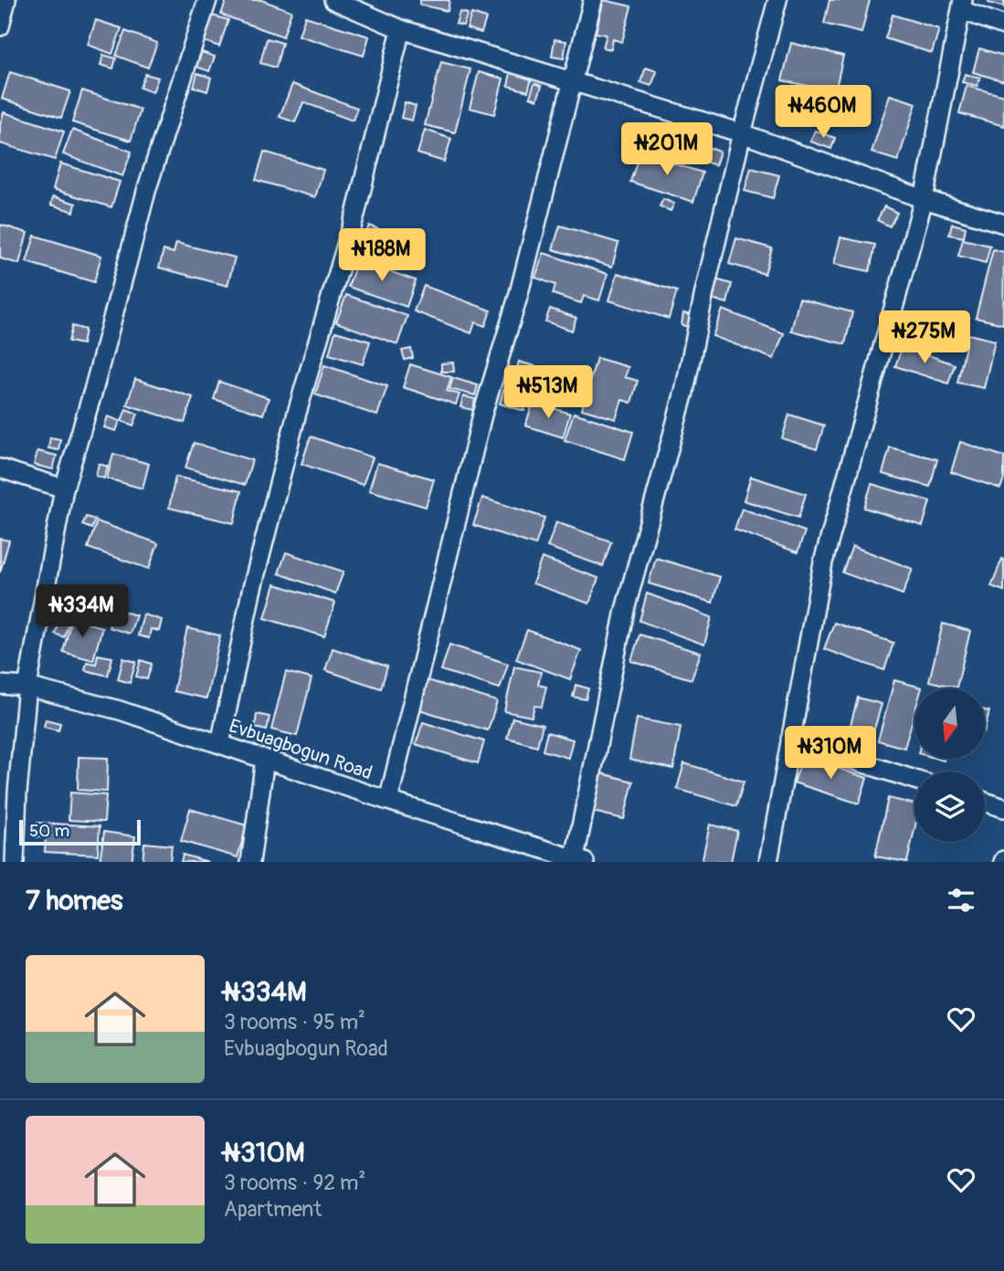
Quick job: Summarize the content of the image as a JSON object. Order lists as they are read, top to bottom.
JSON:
{
  "streets": {
    "street": ["Evbuagbogun Road"]
  },
  "scale_bar": "50 m",
  "north": "bottom",
  "page": {
    "price": [
      "₦460M",
      "₦201M",
      "₦188M",
      "₦275M",
      "₦513M",
      "₦334M",
      "₦310M"
    ],
    "scale": "50 m",
    "heading": "7 homes",
    "list": [
      {
        "name": "₦334M",
        "note": "3 rooms · 95 m² · Evbuagbogun Road"
      },
      {
        "name": "₦310M",
        "note": "3 rooms · 92 m² · Apartment"
      }
    ]
  }
}
